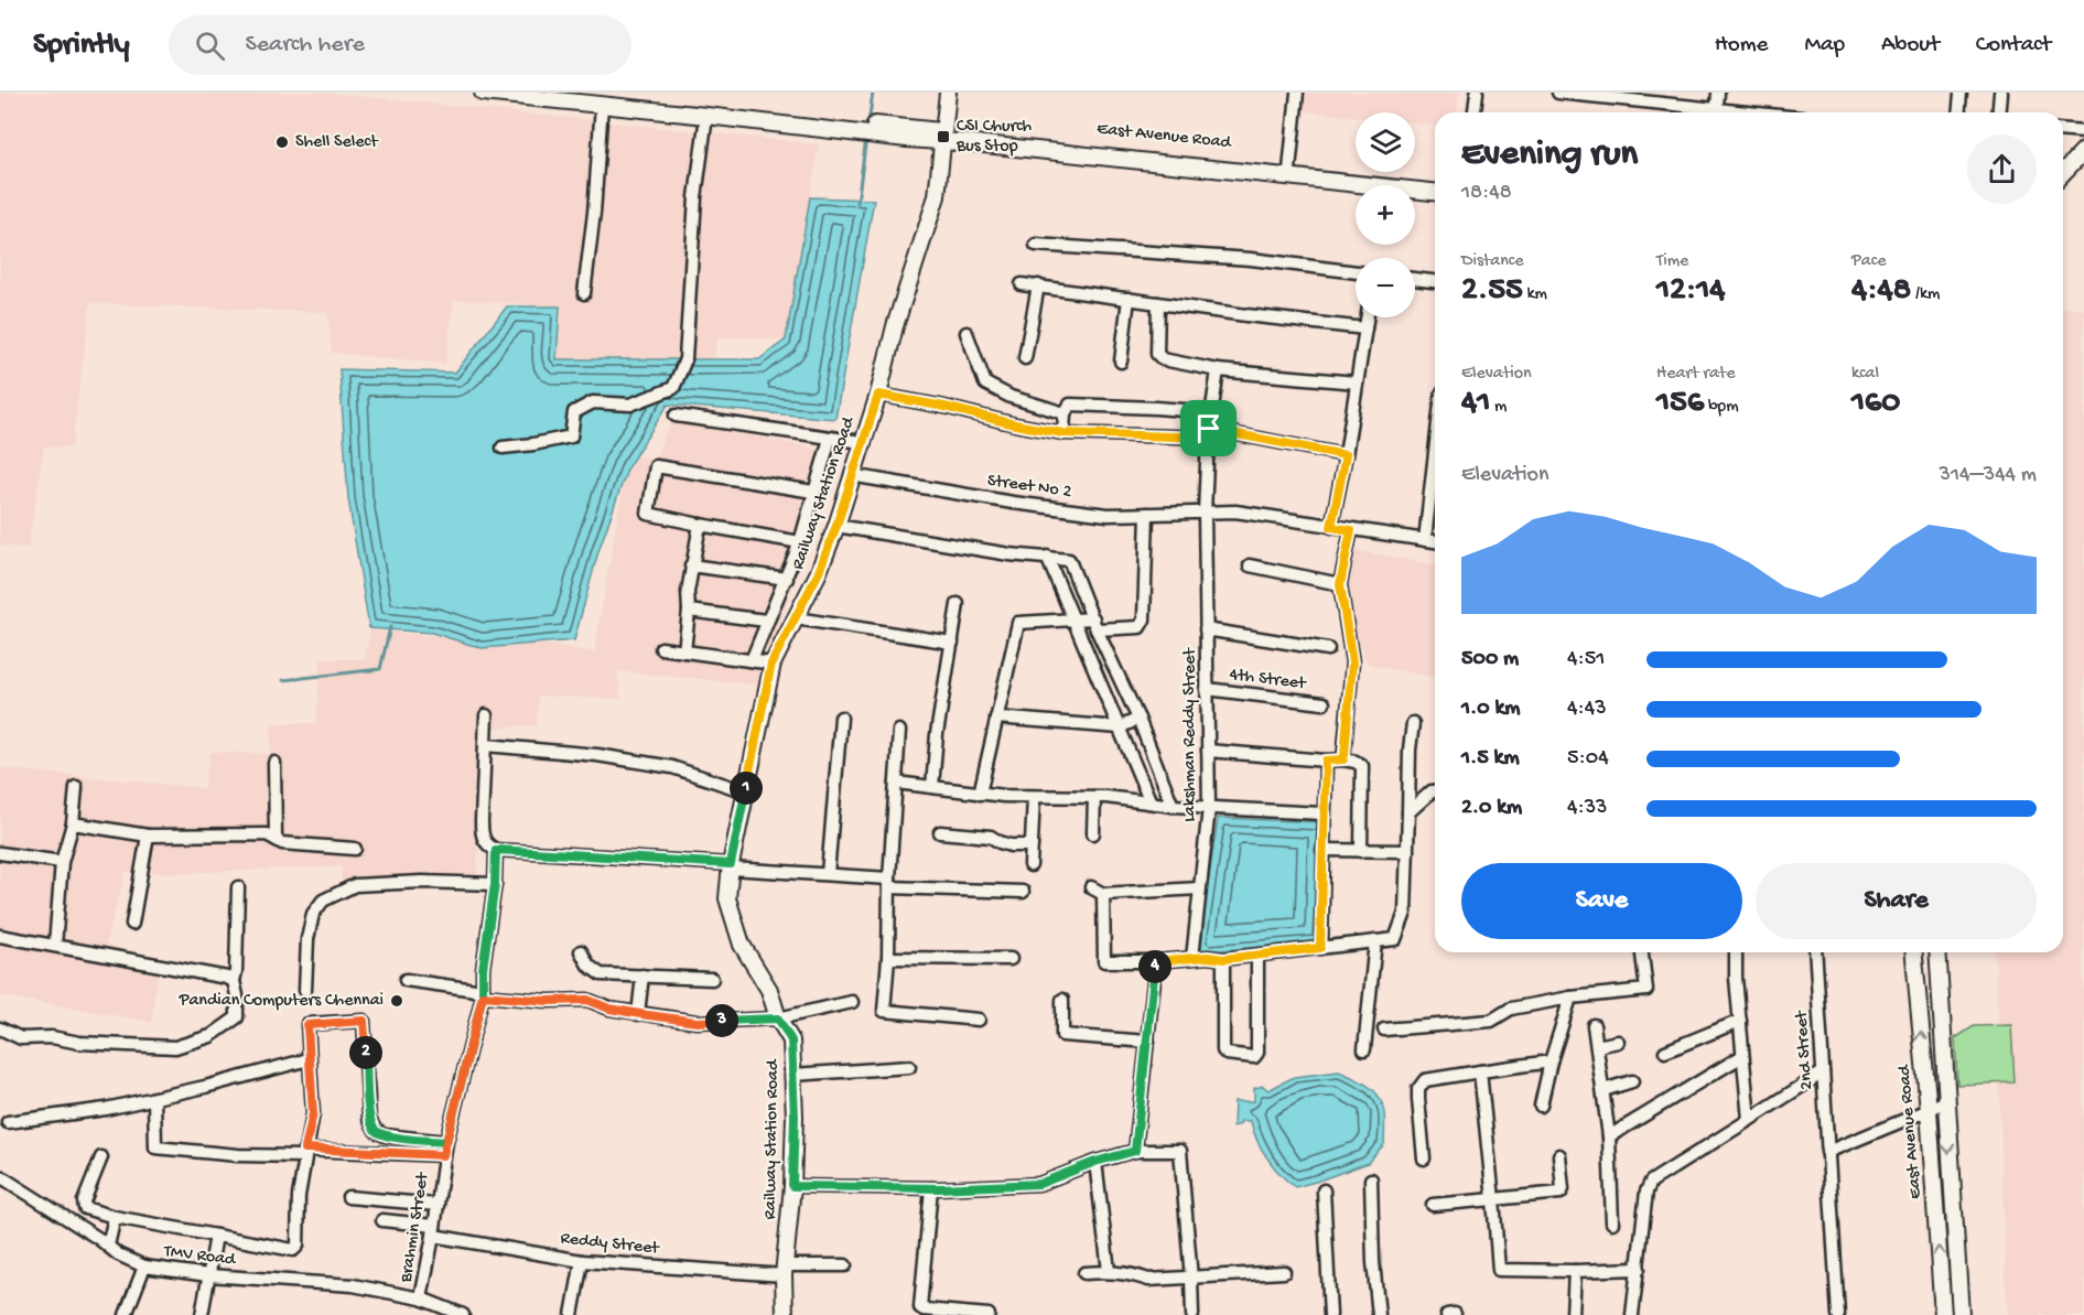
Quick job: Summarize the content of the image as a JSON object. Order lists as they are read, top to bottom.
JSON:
{
  "streets": {
    "main road": ["East Avenue Road", "Railway Station Road"],
    "street": [
      "Street No 2",
      "4th Street",
      "Lakshman Reddy Street",
      "2nd Street",
      "Brahmin Street",
      "Reddy Street",
      "TMV Road"
    ]
  },
  "crossings": [
    ["East Avenue Road", "Railway Station Road"],
    ["Street No 2", "Railway Station Road"],
    ["Street No 2", "Lakshman Reddy Street"],
    ["Railway Station Road", "Reddy Street"],
    ["4th Street", "Lakshman Reddy Street"],
    ["Brahmin Street", "Reddy Street"],
    ["Brahmin Street", "TMV Road"]
  ],
  "places": {
    "transit": ["CSI Church Bus Stop"],
    "other": ["Shell Select", "Pandian Computers Chennai"]
  },
  "page": {
    "header": "Sprintly",
    "search": "Search here",
    "nav": [
      "Home",
      "Map",
      "About",
      "Contact"
    ],
    "map_buttons": ["+", "−"],
    "heading": ["Evening run", "18:48"],
    "stats": [
      ["Distance", "2.55 km"],
      ["Time", "12:14"],
      ["Pace", "4:48 /km"],
      ["Elevation", "41 m"],
      ["Heart rate", "156 bpm"],
      ["kcal", "160"]
    ],
    "chart": ["Elevation", "314–344 m"],
    "list": [
      {
        "name": "500 m",
        "note": "4:51"
      },
      {
        "name": "1.0 km",
        "note": "4:43"
      },
      {
        "name": "1.5 km",
        "note": "5:04"
      },
      {
        "name": "2.0 km",
        "note": "4:33"
      }
    ],
    "pins": [
      "1",
      "4",
      "3",
      "2"
    ],
    "buttons": ["Save", "Share"]
  }
}
